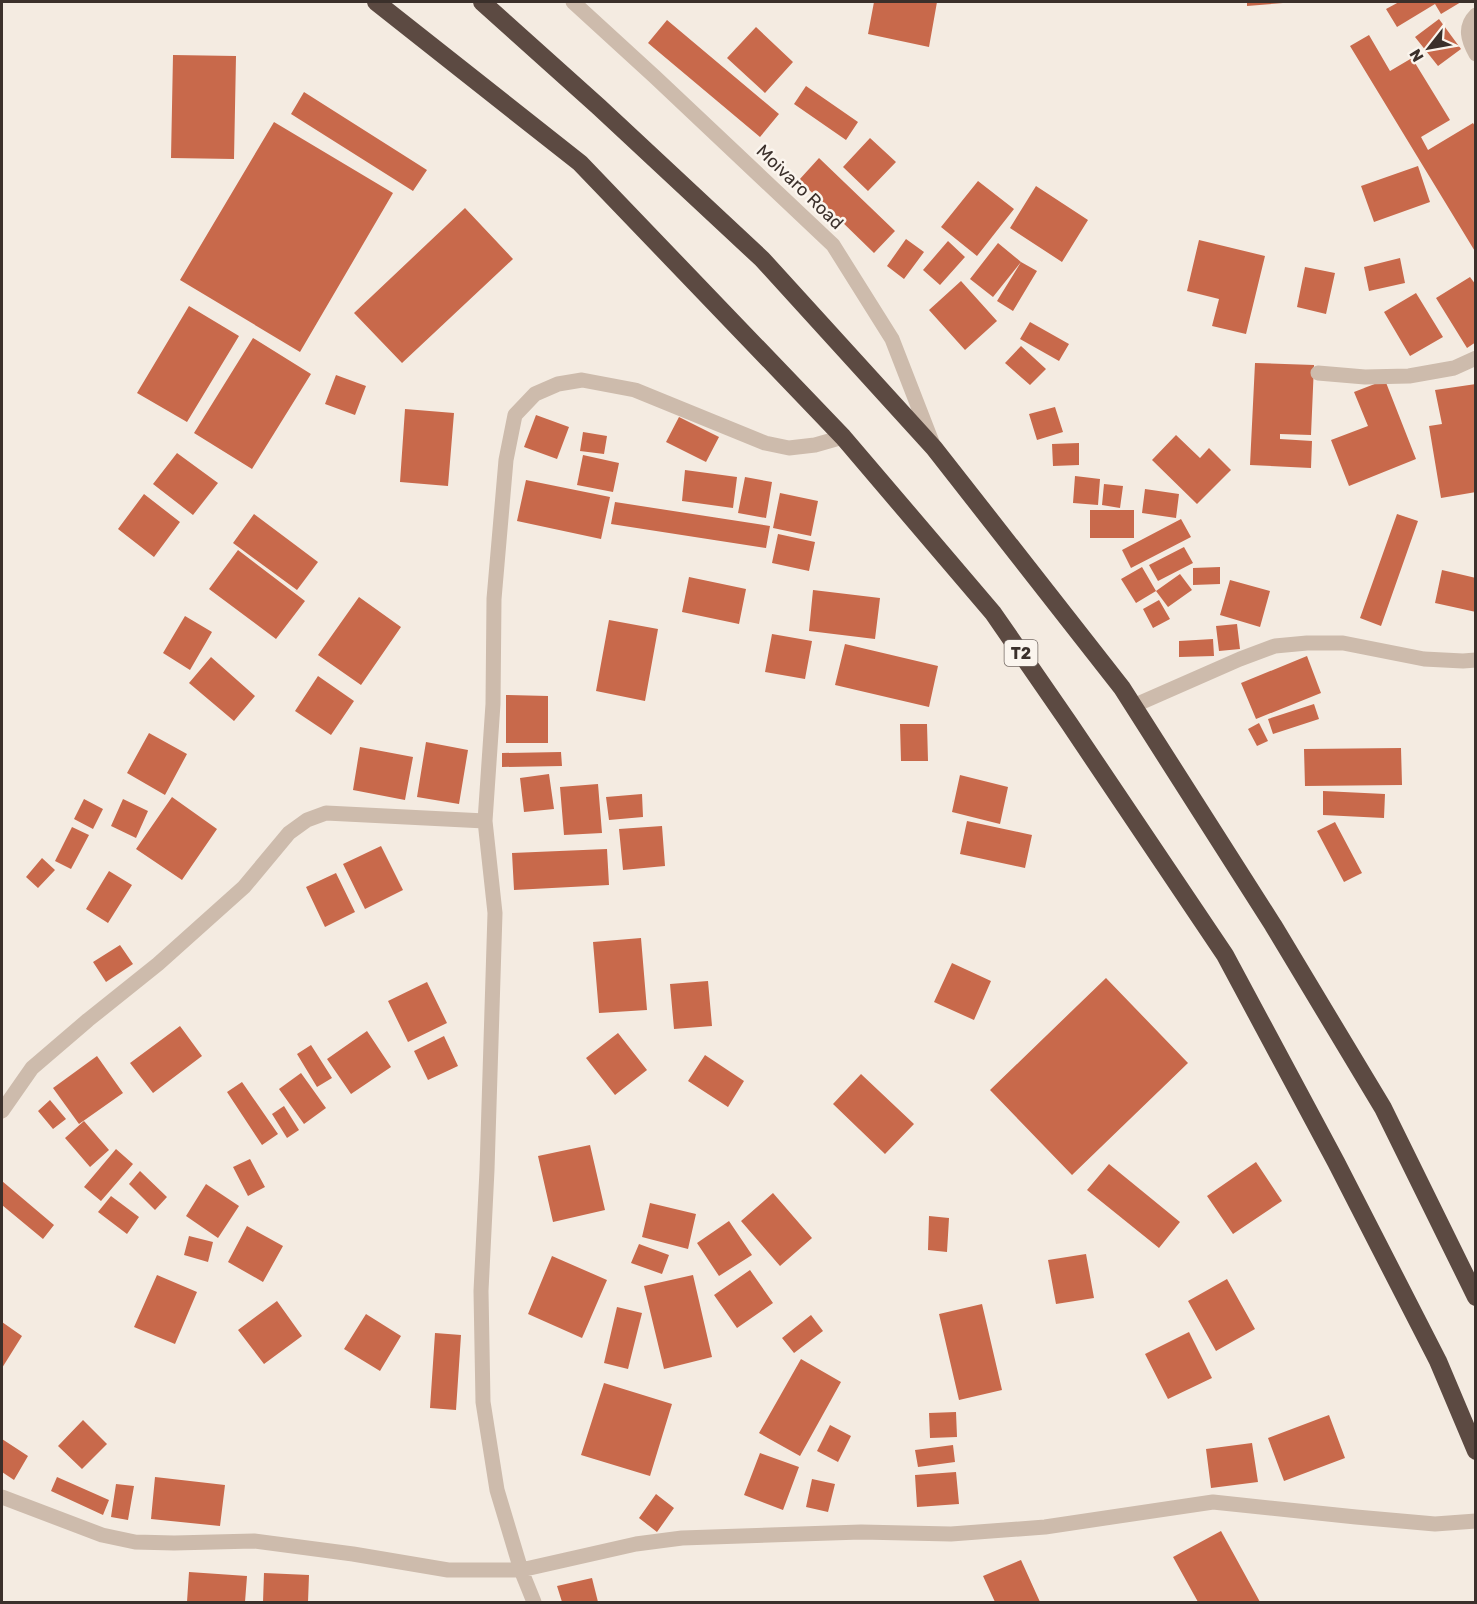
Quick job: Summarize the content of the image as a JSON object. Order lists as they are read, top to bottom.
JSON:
{
  "streets": {
    "highway": ["T2"],
    "street": ["Moivaro Road"]
  },
  "north": "bottom left"
}
